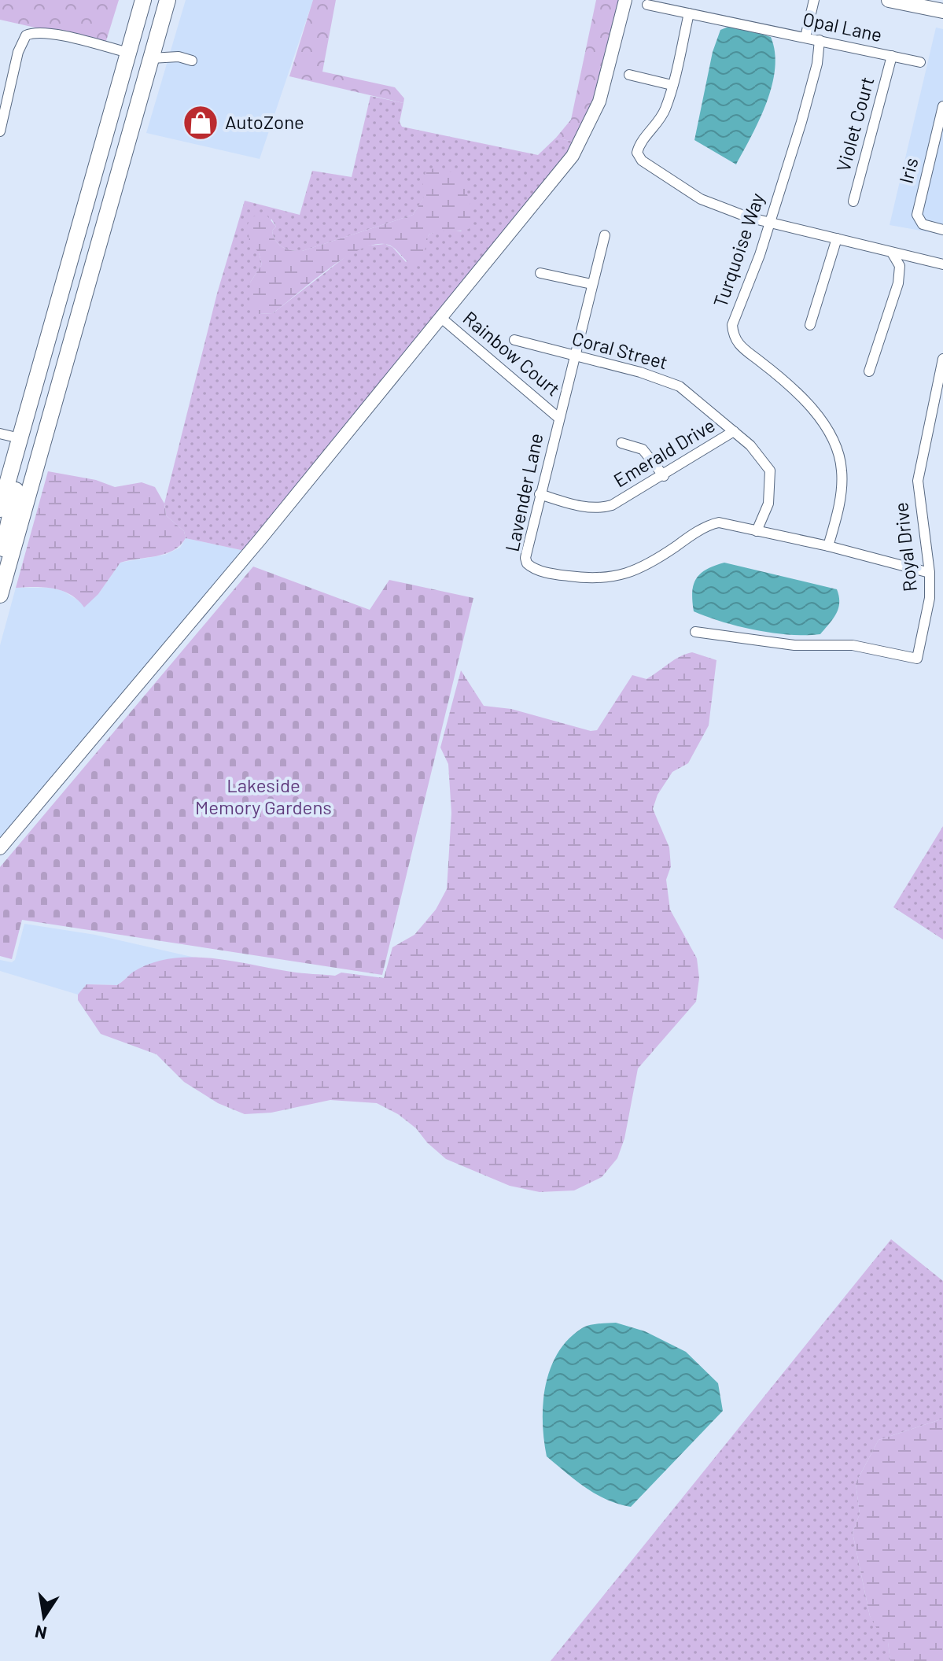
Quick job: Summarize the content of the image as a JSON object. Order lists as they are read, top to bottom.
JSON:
{
  "streets": {
    "street": [
      "Opal Lane",
      "Violet Court",
      "Iris",
      "Turquoise Way",
      "Coral Street",
      "Rainbow Court",
      "Emerald Drive",
      "Lavender Lane",
      "Royal Drive"
    ]
  },
  "crossings": [
    ["Opal Lane", "Violet Court"],
    ["Opal Lane", "Turquoise Way"],
    ["Turquoise Way", "Lavender Lane"],
    ["Coral Street", "Emerald Drive"],
    ["Coral Street", "Lavender Lane"],
    ["Rainbow Court", "Lavender Lane"],
    ["Emerald Drive", "Lavender Lane"],
    ["Lavender Lane", "Royal Drive"]
  ],
  "parks": ["Lakeside Memory Gardens"],
  "places": {
    "shop": ["AutoZone"]
  },
  "north": "bottom"
}
